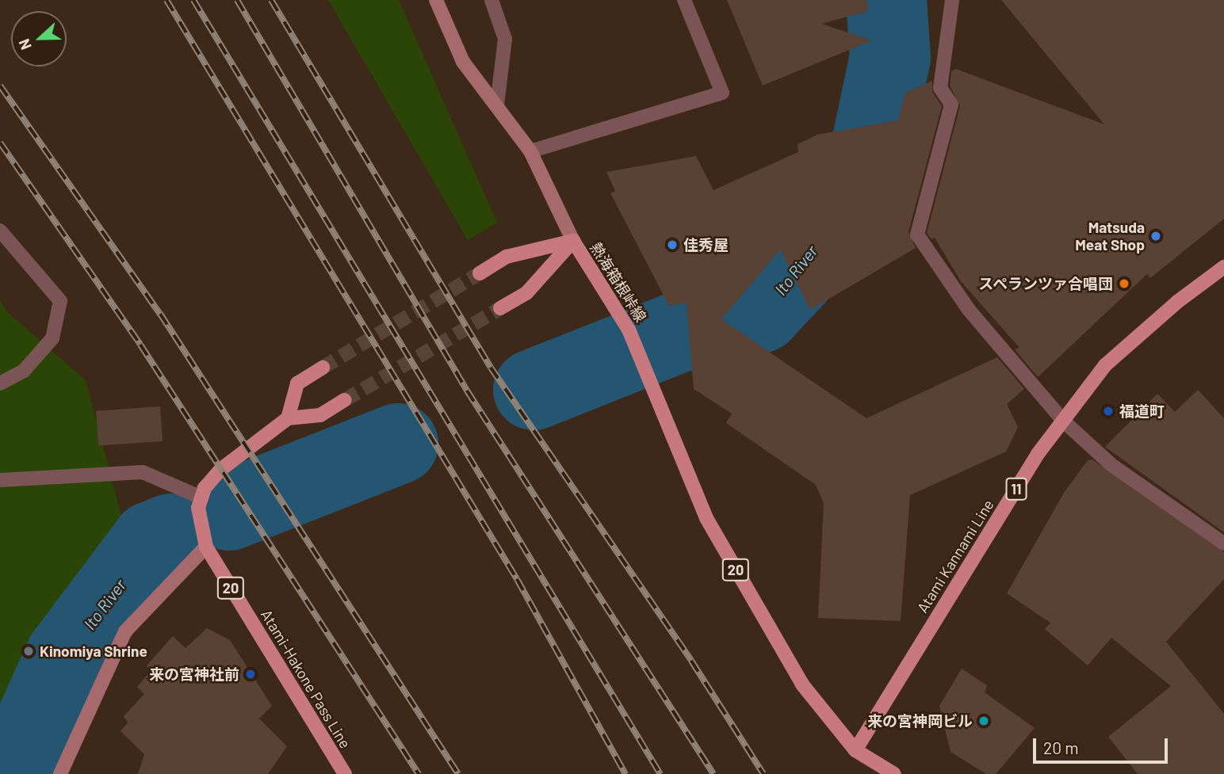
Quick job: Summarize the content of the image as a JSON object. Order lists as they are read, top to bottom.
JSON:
{
  "streets": {
    "main road": [
      "熱海箱根峠線",
      "11",
      "Atami Kannami Line",
      "20",
      "Atami-Hakone Pass Line"
    ]
  },
  "crossings": [
    ["熱海箱根峠線", "Atami Kannami Line"]
  ],
  "water": ["Ito River"],
  "places": [
    "Matsuda Meat Shop",
    "佳秀屋",
    "スペランツァ合唱団",
    "福道町",
    "Kinomiya Shrine",
    "来の宮神社前",
    "来の宮神岡ビル"
  ],
  "scale_bar": "20 m",
  "north": "left"
}
